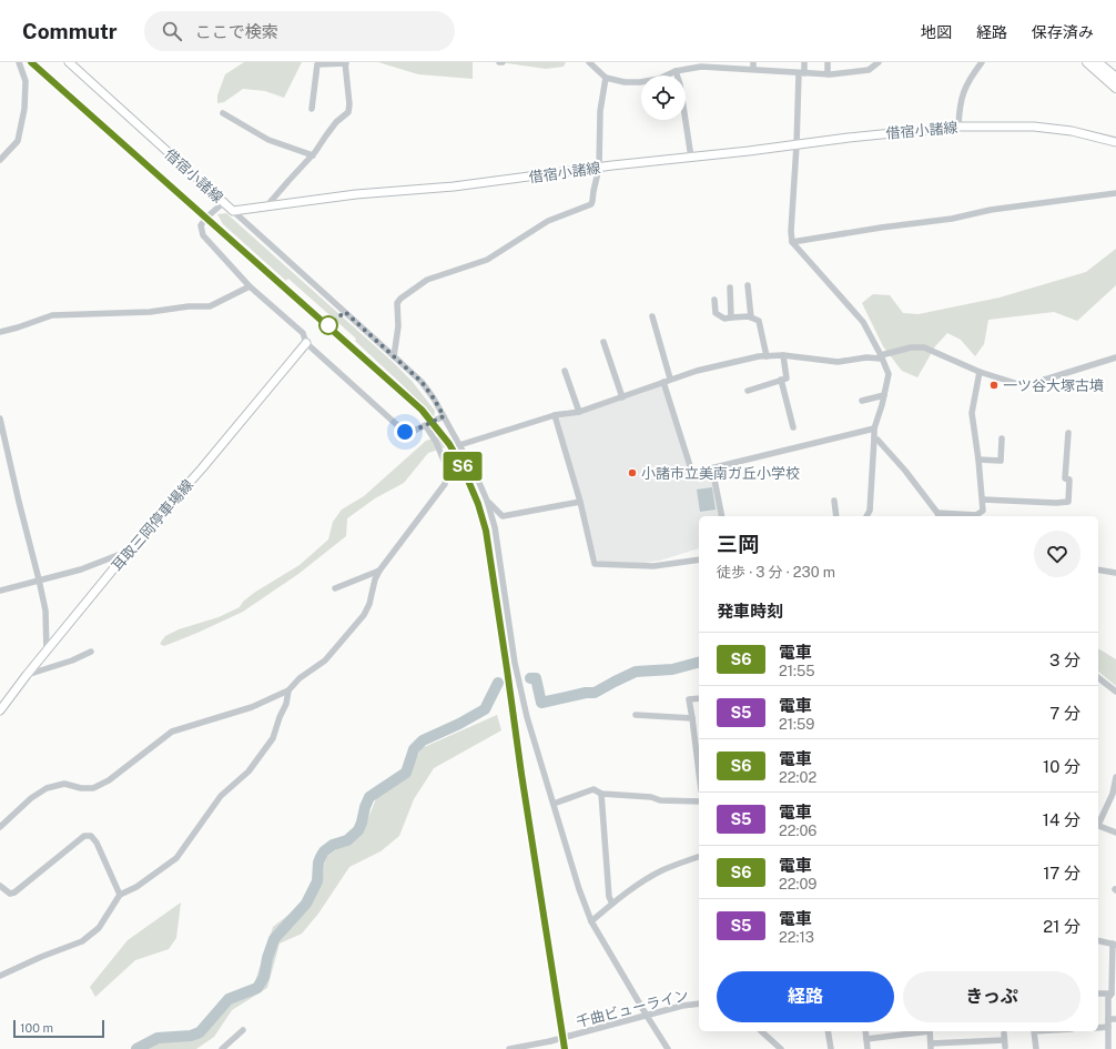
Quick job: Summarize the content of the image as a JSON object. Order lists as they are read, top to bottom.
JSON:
{
  "streets": {
    "main road": ["借宿小諸線", "耳取三岡停車場線"],
    "street": ["千曲ビューライン"]
  },
  "places": ["一ツ谷大塚古墳", "小諸市立美南ガ丘小学校"],
  "scale_bar": "100 m",
  "page": {
    "header": "Commutr",
    "search": "ここで検索",
    "nav": ["地図", "経路", "保存済み"],
    "on_map": "S6",
    "heading": [
      ["三岡", "徒歩 · 3 分 · 230 m"],
      "発車時刻"
    ],
    "list": [
      {
        "mark": "S6",
        "name": "電車",
        "note": "21:55",
        "value": "3 分"
      },
      {
        "mark": "S5",
        "name": "電車",
        "note": "21:59",
        "value": "7 分"
      },
      {
        "mark": "S6",
        "name": "電車",
        "note": "22:02",
        "value": "10 分"
      },
      {
        "mark": "S5",
        "name": "電車",
        "note": "22:06",
        "value": "14 分"
      },
      {
        "mark": "S6",
        "name": "電車",
        "note": "22:09",
        "value": "17 分"
      },
      {
        "mark": "S5",
        "name": "電車",
        "note": "22:13",
        "value": "21 分"
      }
    ],
    "buttons": ["経路", "きっぷ"],
    "scale": "100 m"
  }
}
